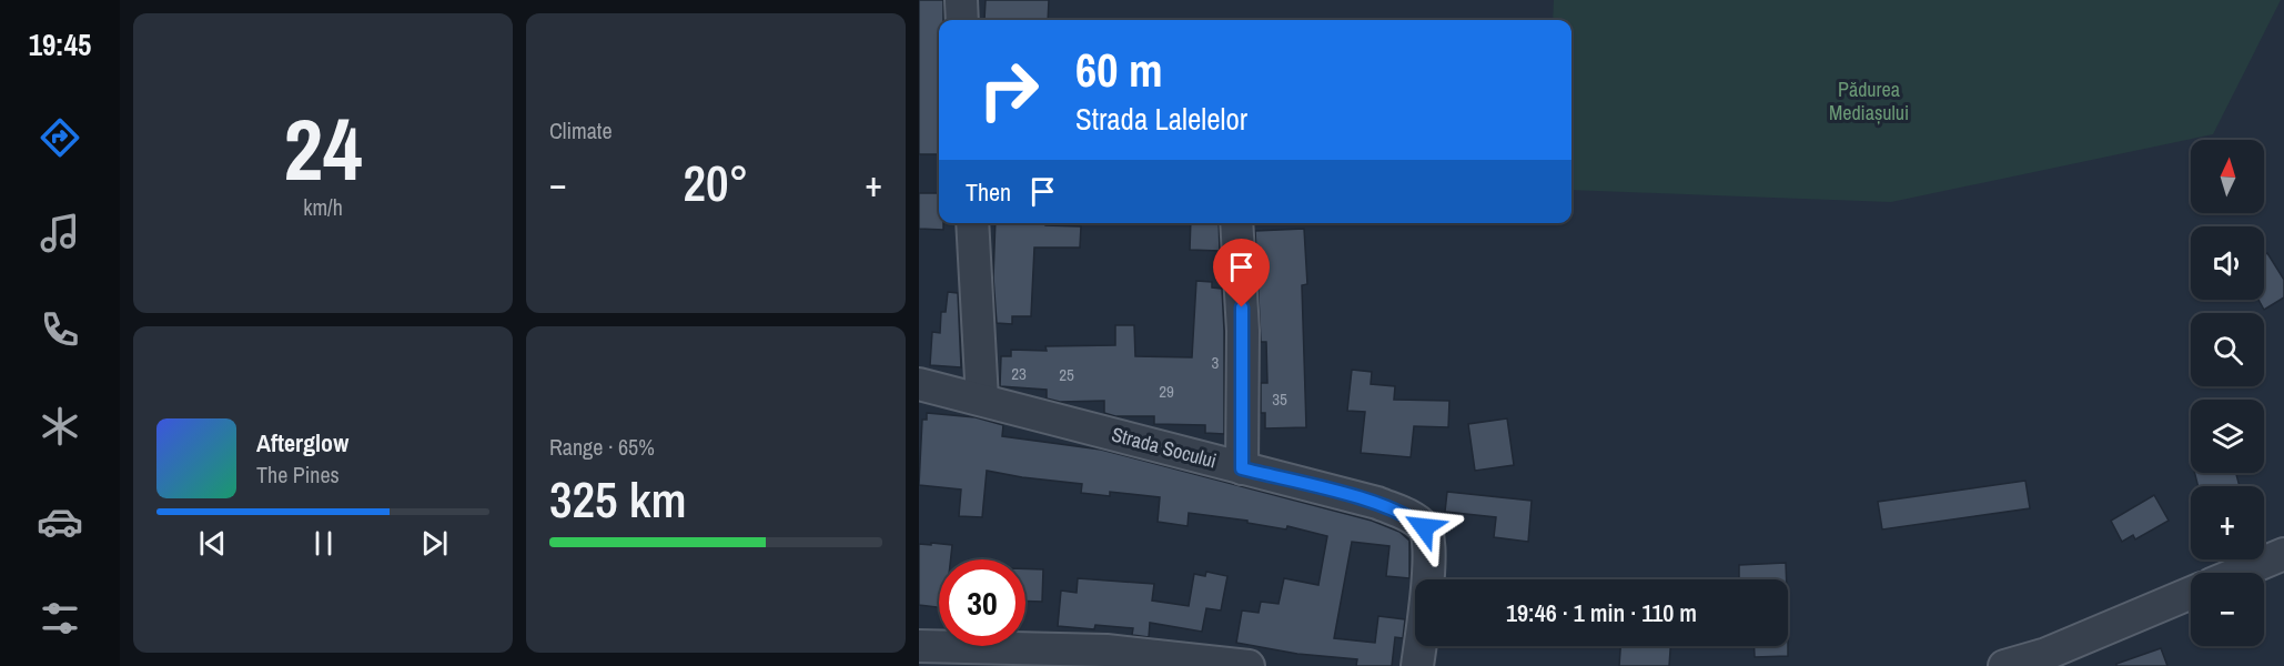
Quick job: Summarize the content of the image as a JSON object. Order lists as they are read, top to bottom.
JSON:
{
  "streets": {
    "street": ["Strada Socului"]
  },
  "parks": ["Pădurea Mediașului"],
  "house_numbers": [
    "3",
    "23",
    "25",
    "29",
    "35"
  ],
  "north": "top",
  "page": {
    "tabs": "19:45",
    "tile": [
      ["24", "km/h"],
      "Climate",
      ["Range · 65%", "325 km"]
    ],
    "turn": ["60 m", "Strada Lalelelor"],
    "map_buttons": ["+", "−"],
    "heat": ["−", "20°", "+"],
    "then": "Then",
    "song": ["Afterglow", "The Pines"],
    "limit": "30",
    "trip": "19:46 · 1 min · 110 m"
  }
}
